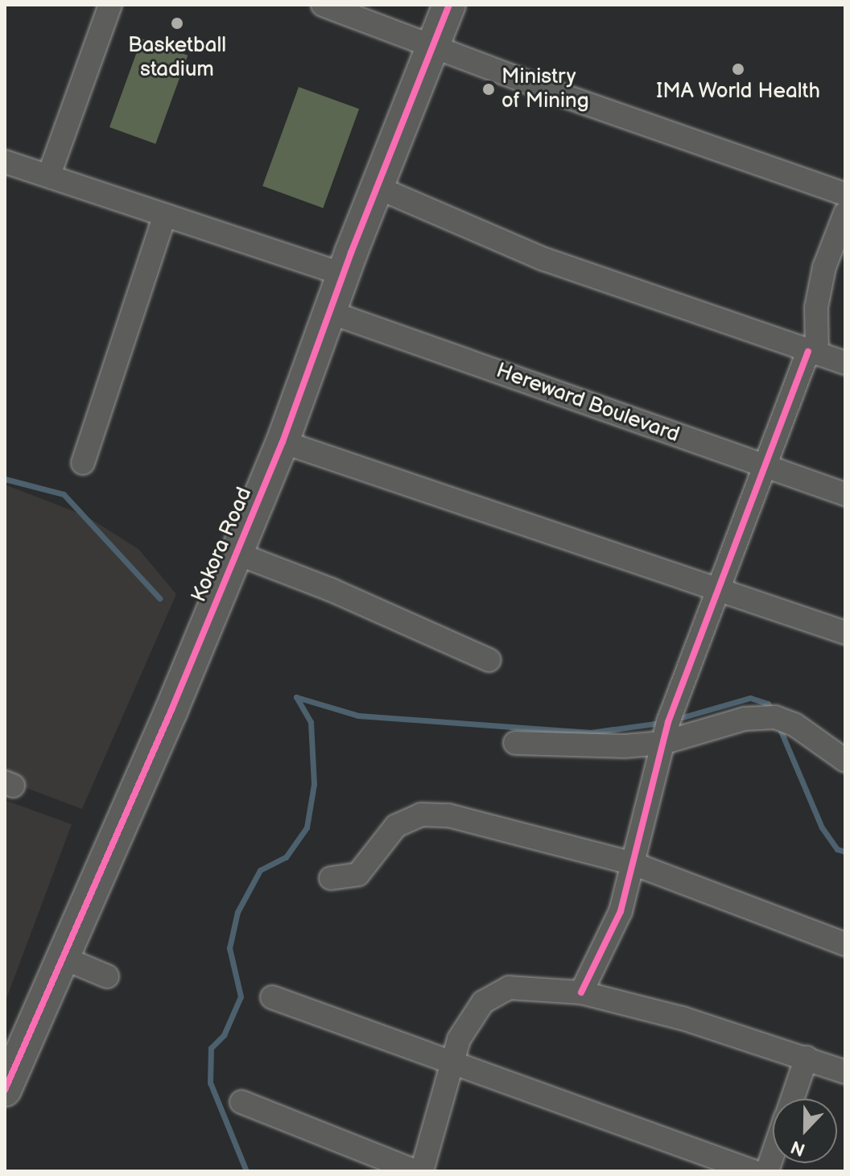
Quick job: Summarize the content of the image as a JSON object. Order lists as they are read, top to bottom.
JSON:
{
  "streets": {
    "street": ["Hereward Boulevard", "Kokora Road"]
  },
  "crossings": [
    ["Hereward Boulevard", "Kokora Road"]
  ],
  "places": ["Basketball stadium", "IMA World Health", "Ministry of Mining"],
  "north": "bottom"
}
